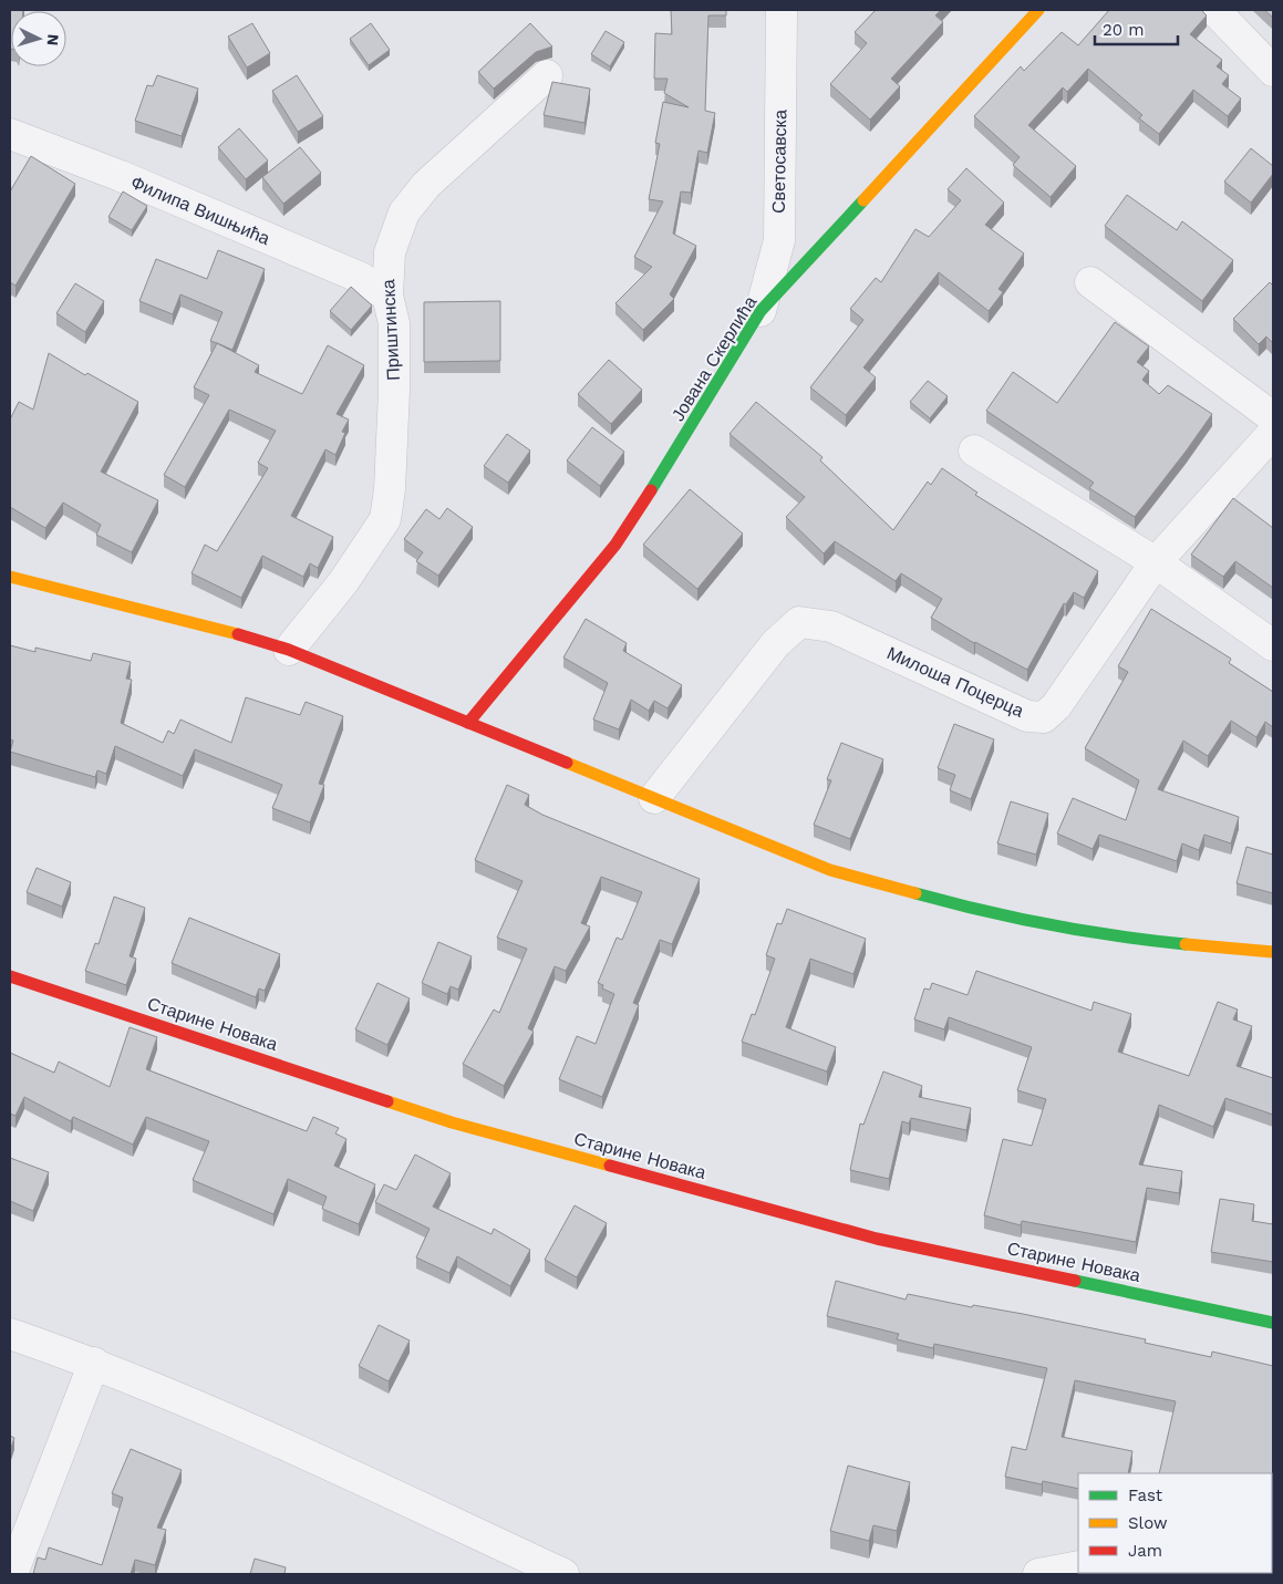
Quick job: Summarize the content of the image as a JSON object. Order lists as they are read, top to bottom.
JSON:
{
  "streets": {
    "street": [
      "Светосавска",
      "Филипа Вишњића",
      "Приштинска",
      "Јована Скерлића",
      "Милоша Поцерца",
      "Старине Новака"
    ]
  },
  "crossings": [
    ["Светосавска", "Јована Скерлића"],
    ["Филипа Вишњића", "Приштинска"]
  ],
  "legend": ["Fast", "Slow", "Jam"],
  "scale_bar": "20 m",
  "north": "right"
}
